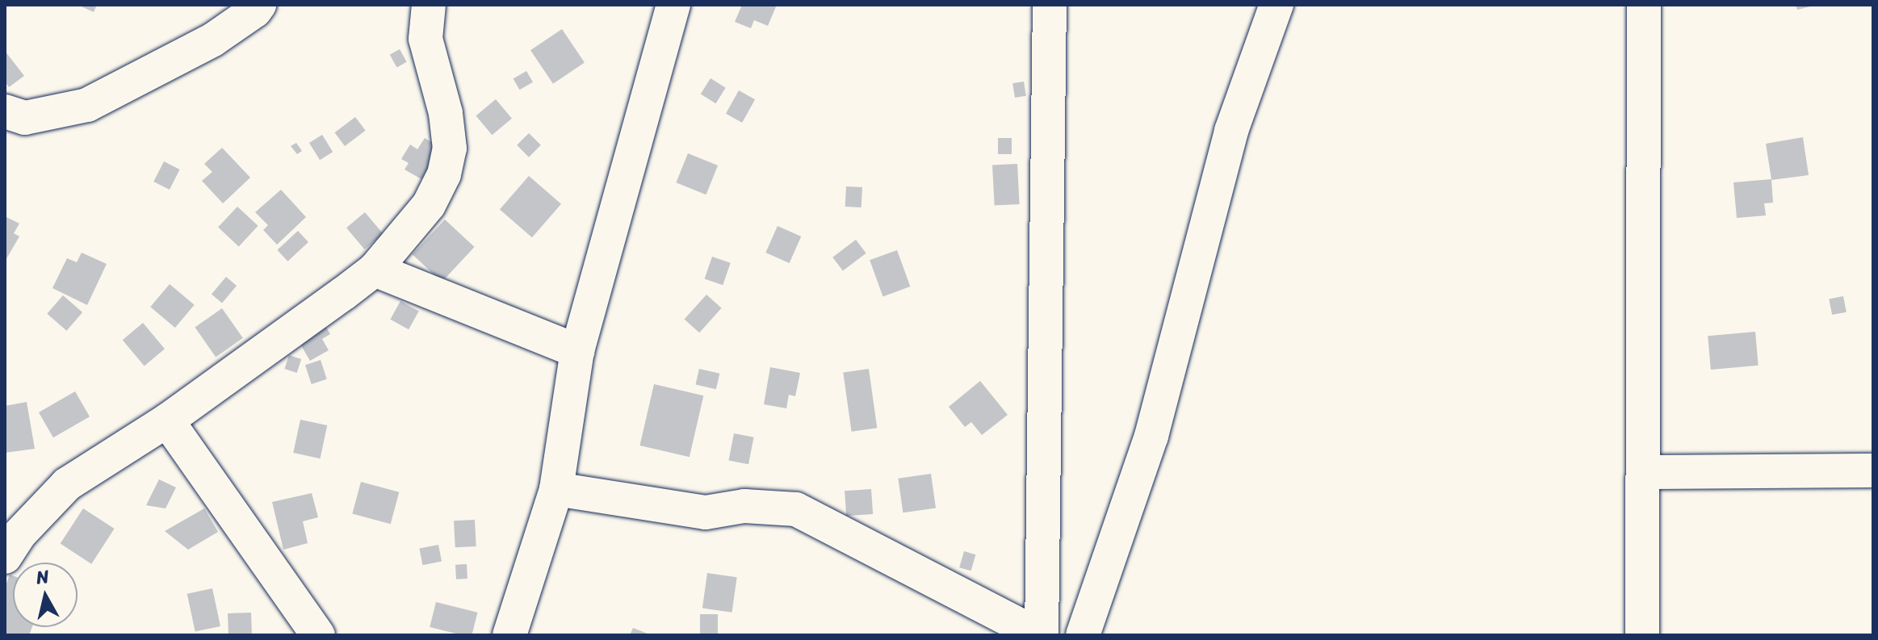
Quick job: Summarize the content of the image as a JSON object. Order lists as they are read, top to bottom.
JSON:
{
  "north": "top"
}
